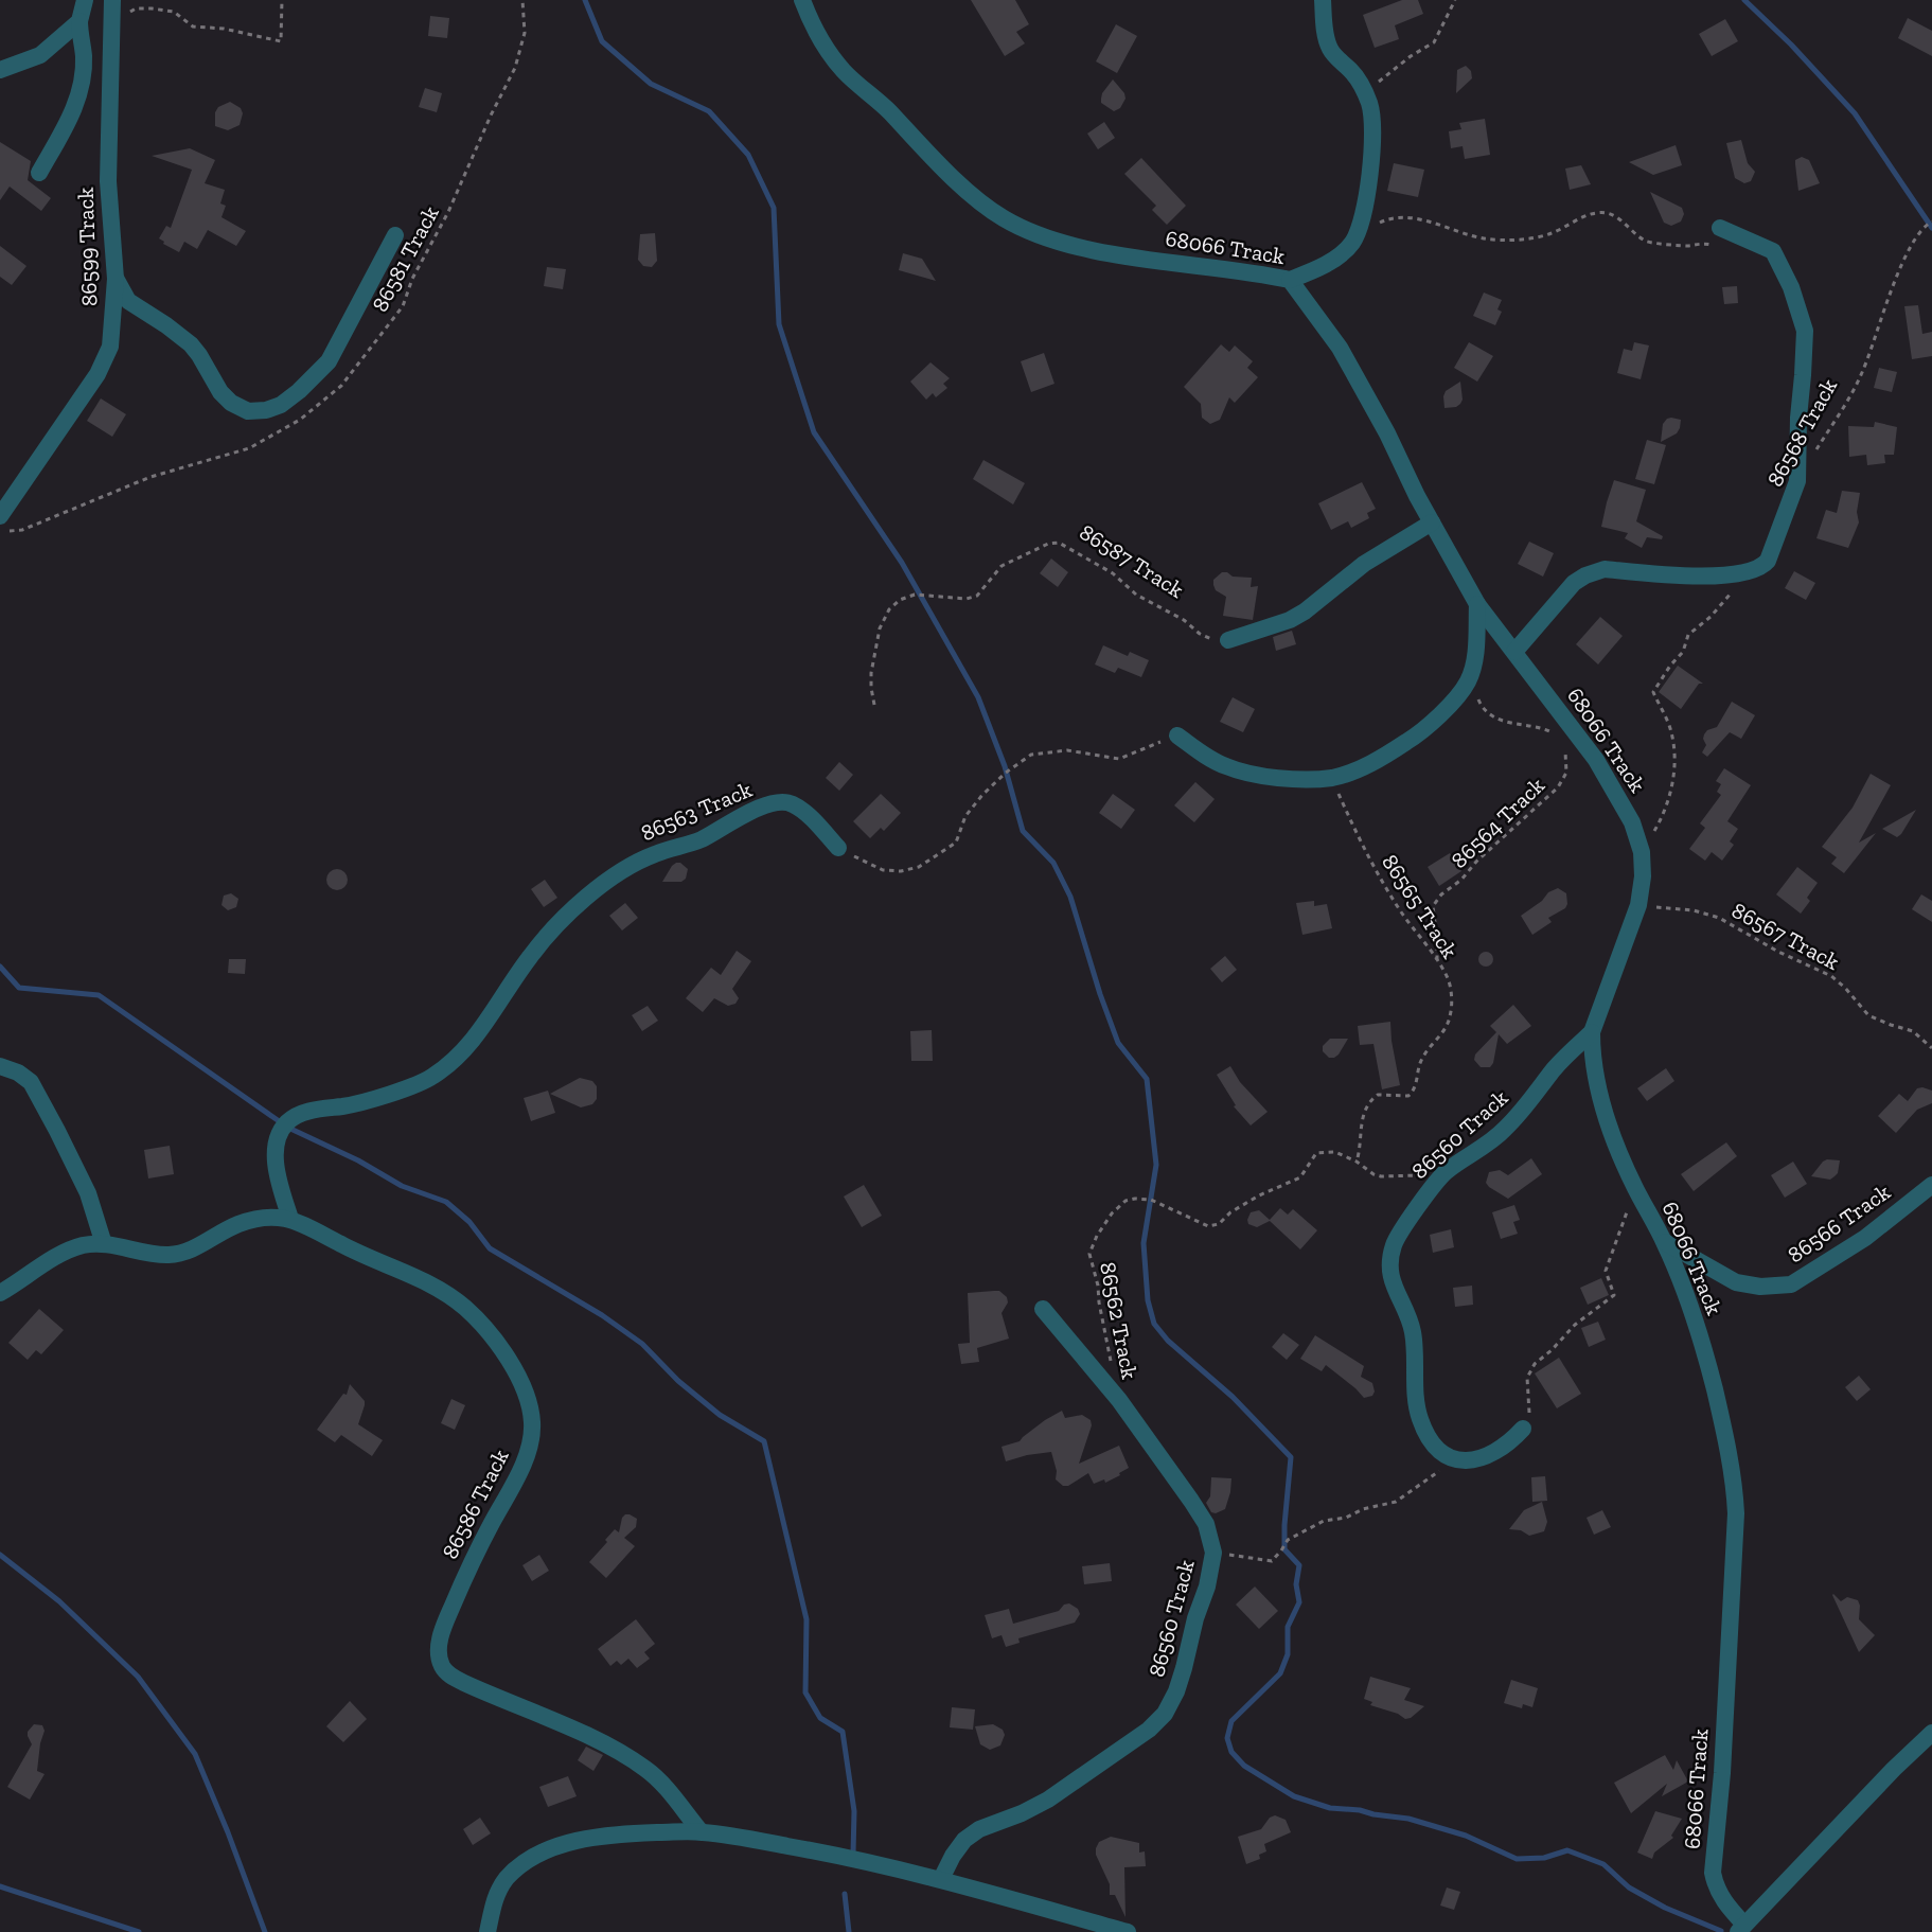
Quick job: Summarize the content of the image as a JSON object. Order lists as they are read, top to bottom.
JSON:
{
  "streets": {
    "street": [
      "86599 Track",
      "68066 Track",
      "86568 Track",
      "86563 Track",
      "86560 Track",
      "86566 Track",
      "86586 Track"
    ],
    "path": [
      "86581 Track",
      "86587 Track",
      "86564 Track",
      "86565 Track",
      "86567 Track",
      "86562 Track"
    ]
  },
  "crossings": [
    ["68066 Track", "86567 Track"],
    ["68066 Track", "86560 Track"],
    ["68066 Track", "86566 Track"],
    ["86563 Track", "86586 Track"],
    ["86564 Track", "86565 Track"],
    ["86565 Track", "86562 Track"],
    ["86560 Track", "86562 Track"]
  ]
}
